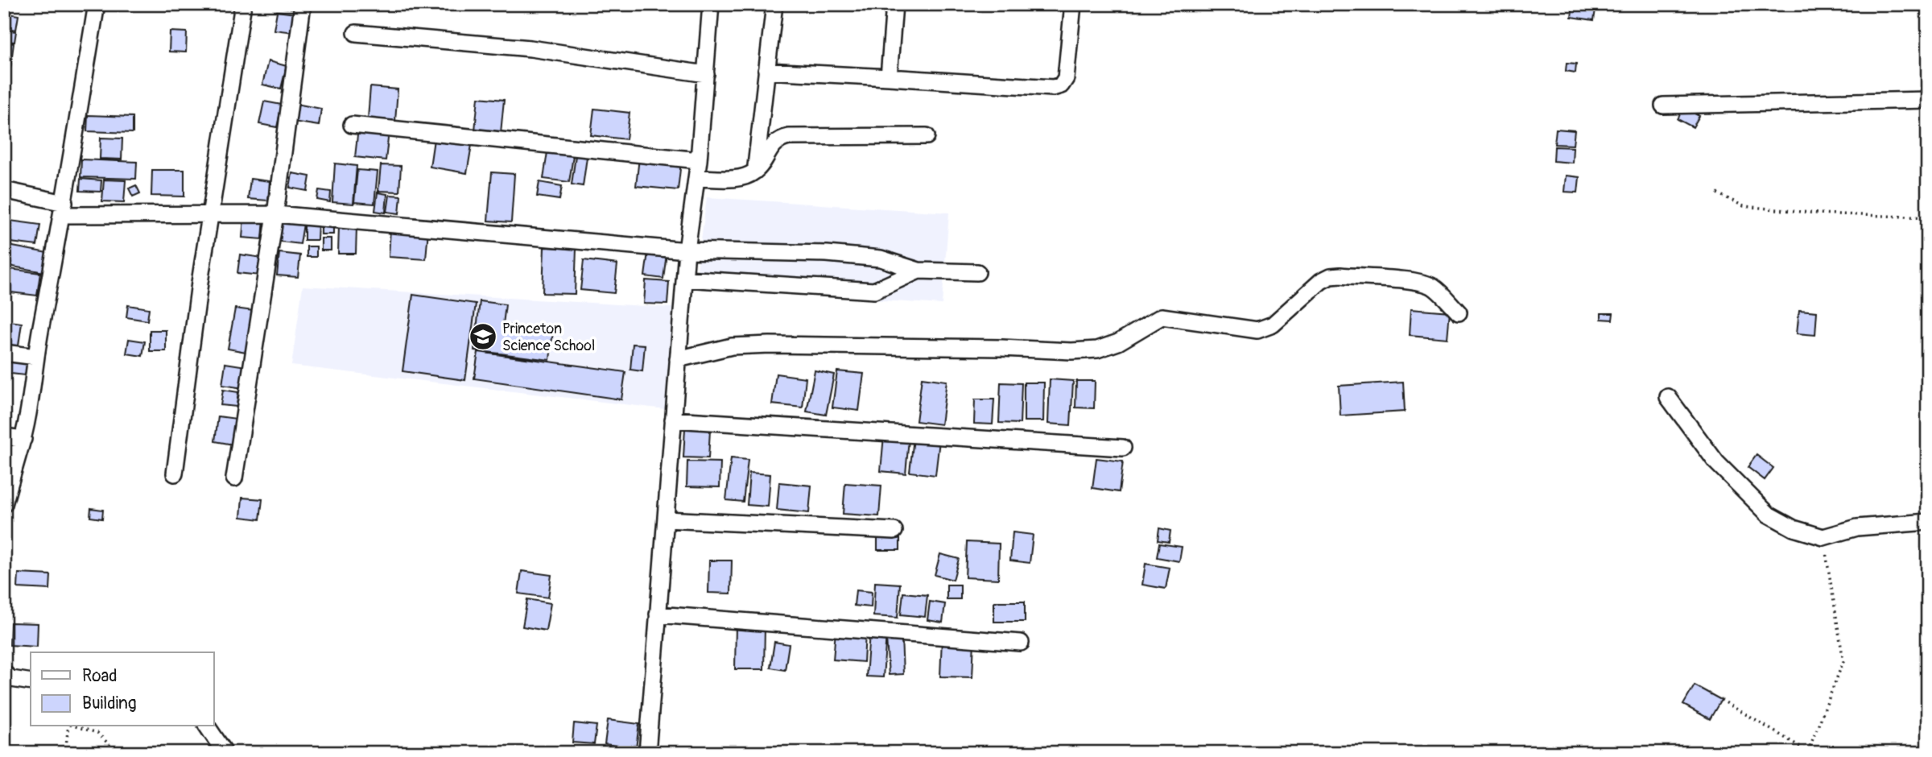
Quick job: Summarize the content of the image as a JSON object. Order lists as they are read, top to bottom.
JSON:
{
  "places": {
    "school or university": ["Princeton Science School"]
  },
  "legend": ["Road", "Building"]
}
